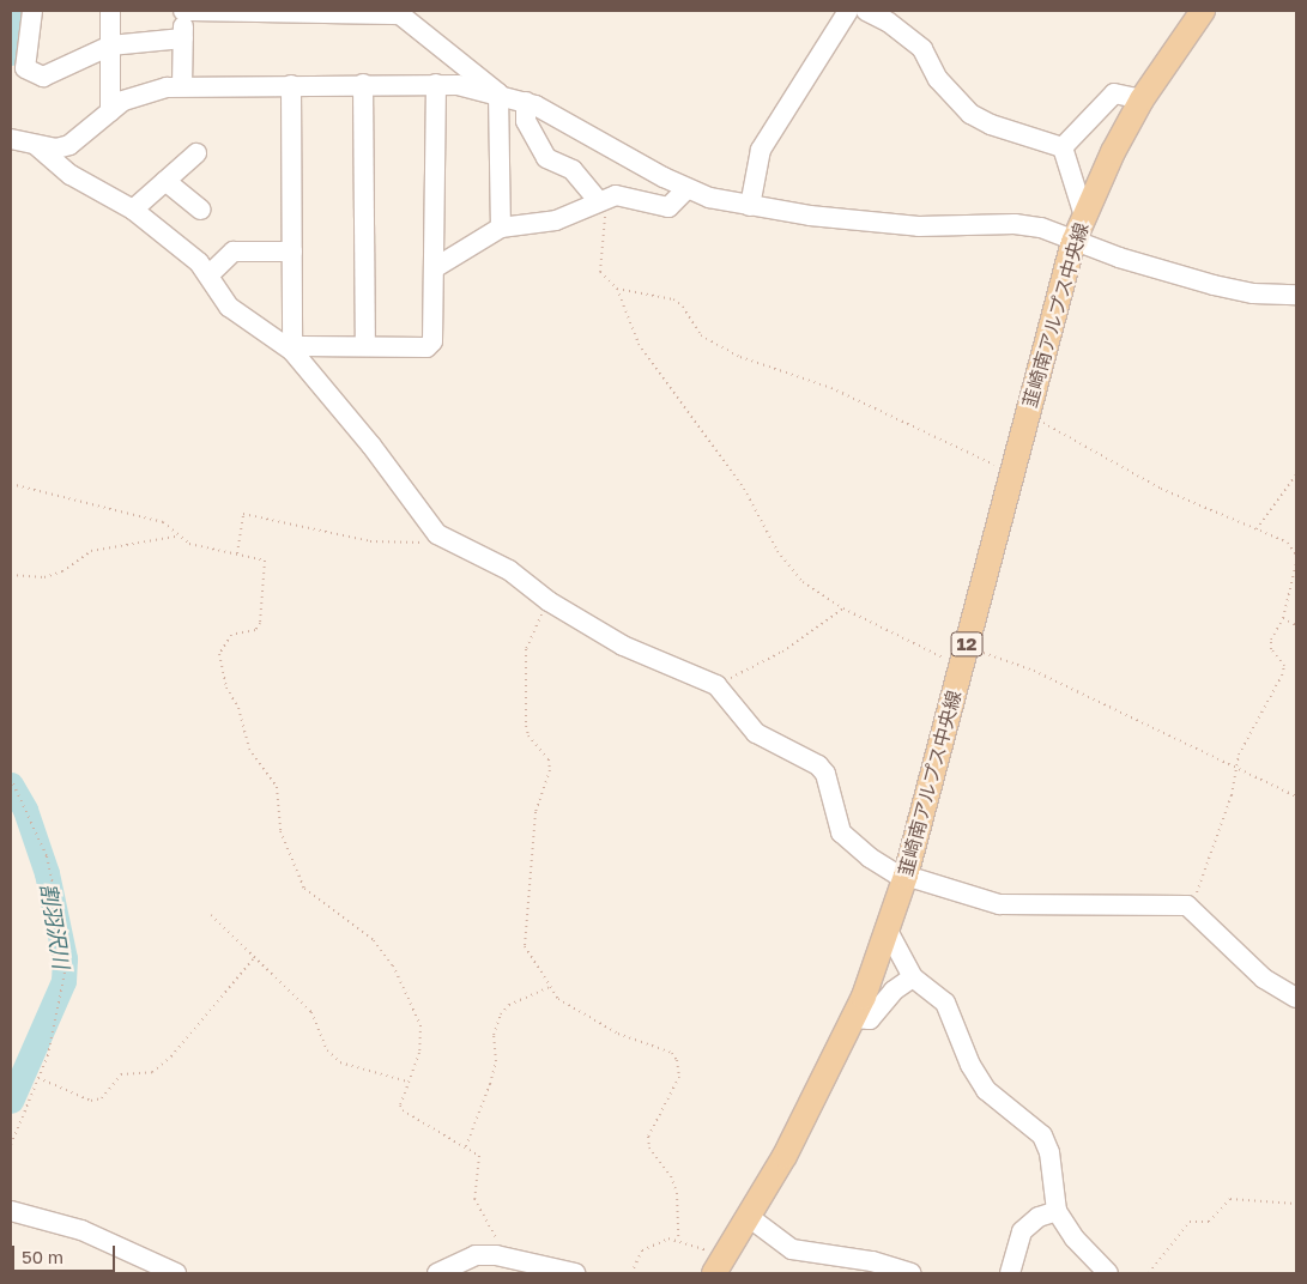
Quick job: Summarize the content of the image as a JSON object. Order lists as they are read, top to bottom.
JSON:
{
  "streets": {
    "main road": ["韮崎南アルプス中央線", "12"]
  },
  "water": ["割羽沢川"],
  "scale_bar": "50 m"
}
